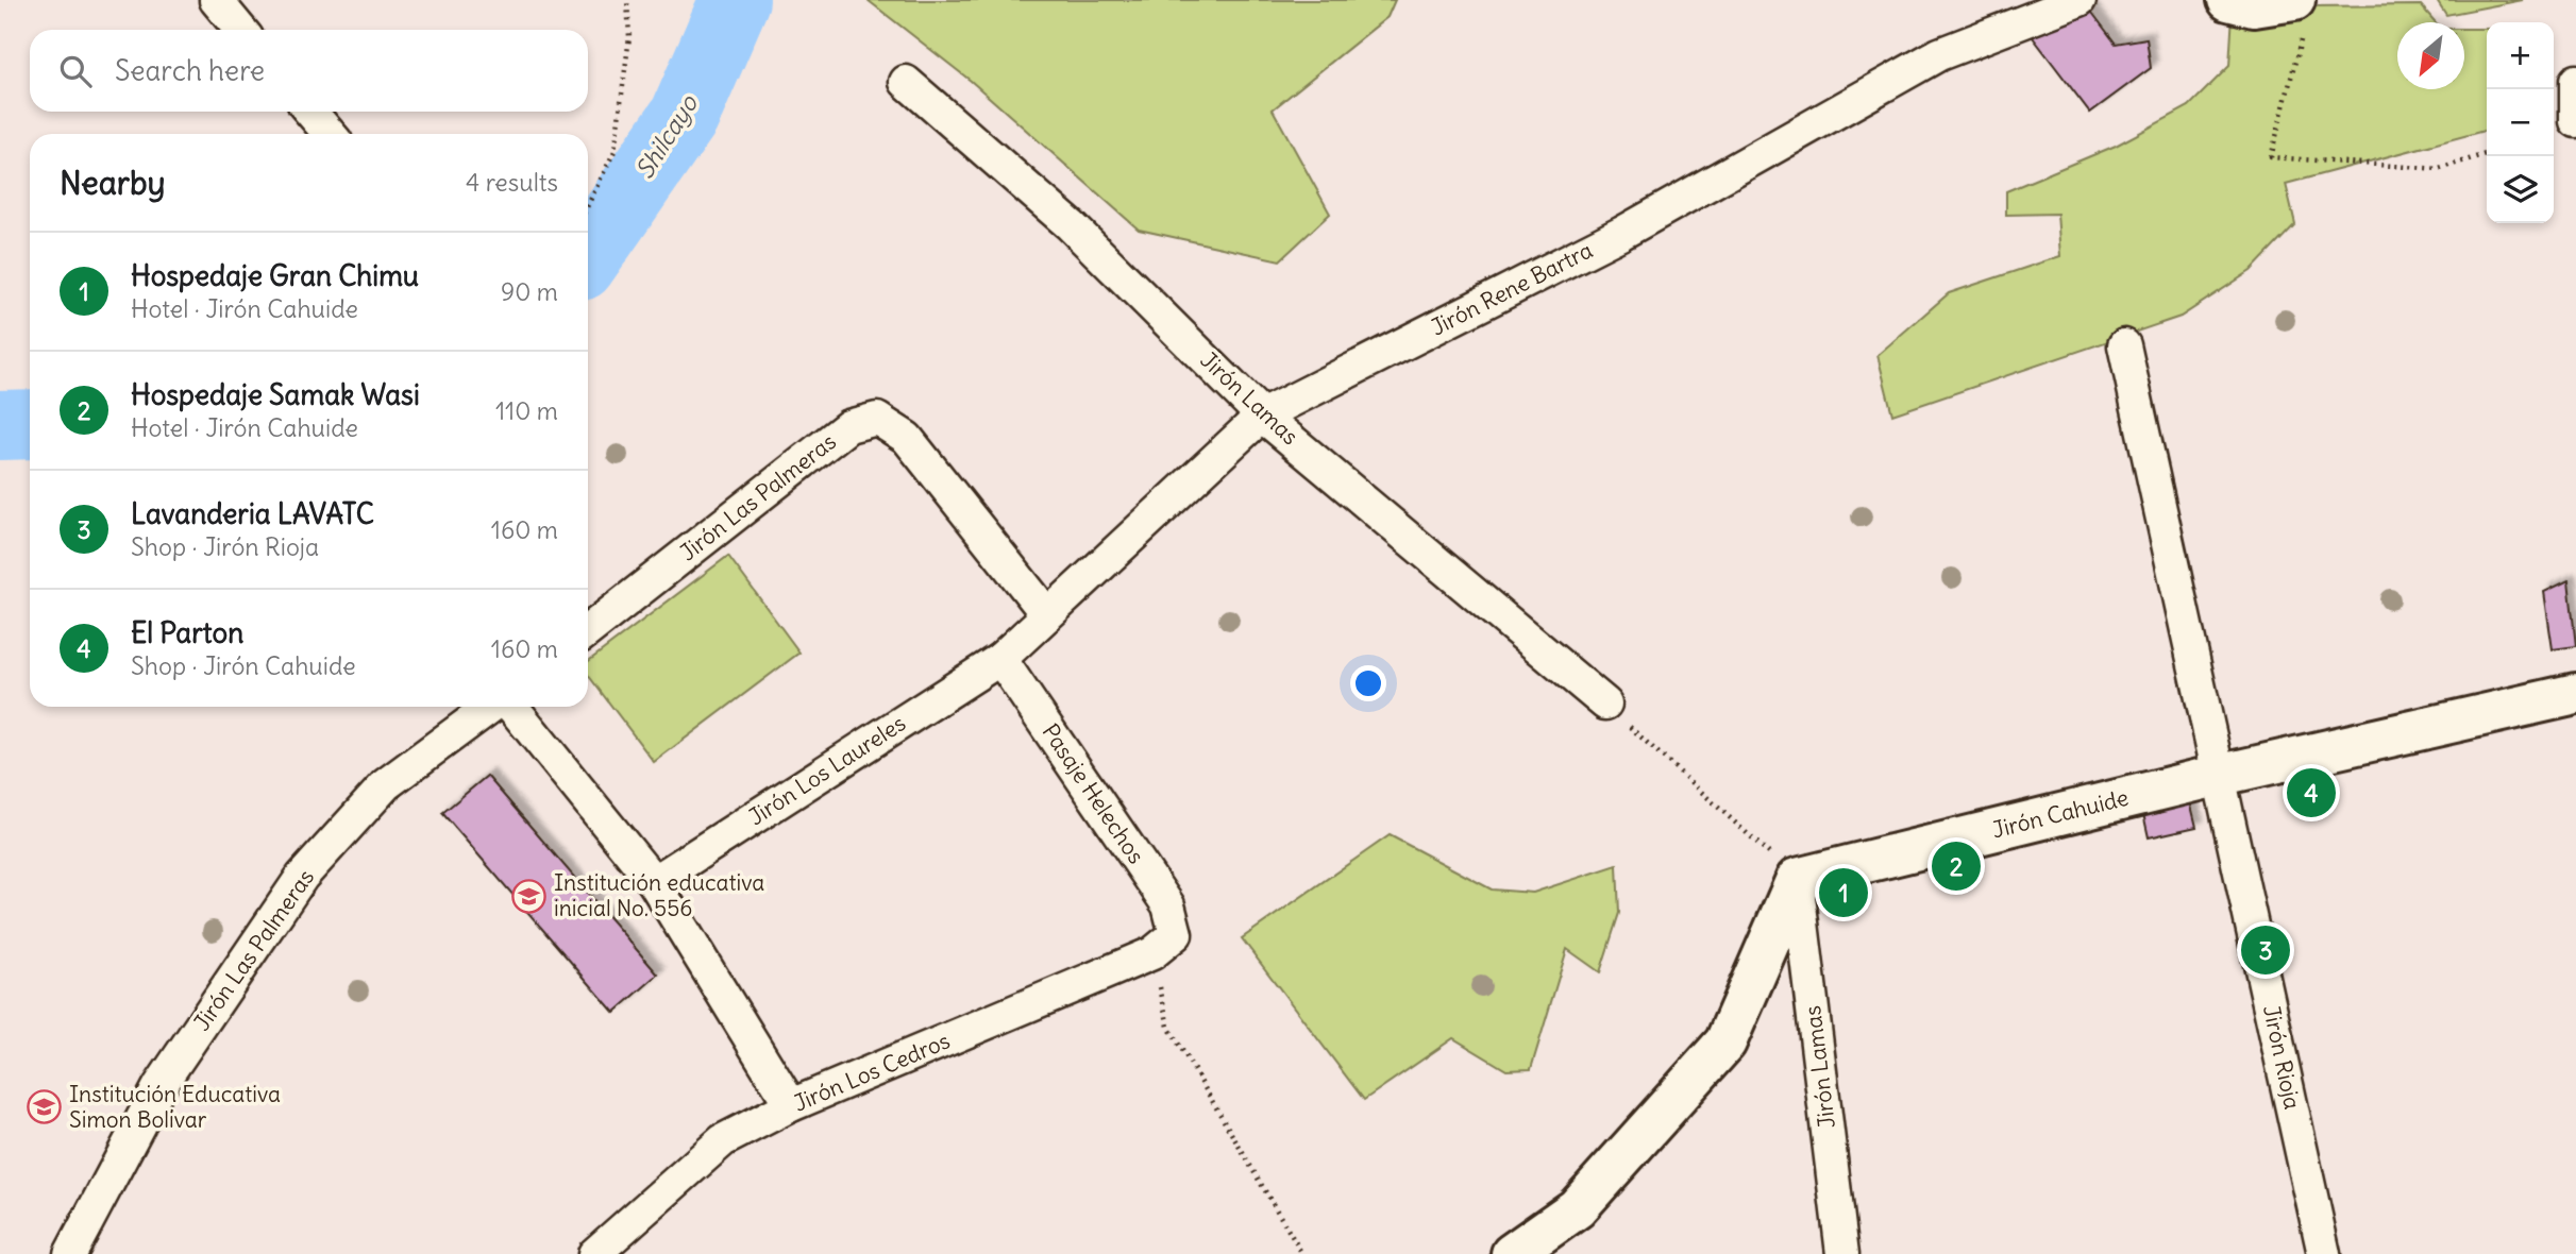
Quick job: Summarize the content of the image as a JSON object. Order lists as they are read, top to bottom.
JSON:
{
  "streets": {
    "street": [
      "Jirón Rene Bartra",
      "Jirón Lamas",
      "Jirón Las Palmeras",
      "Jirón Los Laureles",
      "Pasaje Helechos",
      "Jirón Cahuide",
      "Jirón Rioja",
      "Jirón Los Cedros"
    ]
  },
  "crossings": [
    ["Jirón Rene Bartra", "Jirón Lamas"],
    ["Jirón Rene Bartra", "Jirón Las Palmeras"],
    ["Jirón Rene Bartra", "Jirón Los Laureles"],
    ["Jirón Rene Bartra", "Pasaje Helechos"],
    ["Jirón Lamas", "Jirón Cahuide"],
    ["Jirón Los Laureles", "Pasaje Helechos"],
    ["Pasaje Helechos", "Jirón Los Cedros"],
    ["Jirón Cahuide", "Jirón Rioja"]
  ],
  "water": ["Shilcayo"],
  "places": {
    "school or university": ["Institución educativa inicial No. 556", "Institución Educativa Simon Bolivar"]
  },
  "north": "bottom left",
  "page": {
    "map_buttons": ["+", "−"],
    "search": "Search here",
    "heading": ["Nearby", "4 results"],
    "list": [
      {
        "mark": "1",
        "name": "Hospedaje Gran Chimu",
        "note": "Hotel · Jirón Cahuide",
        "value": "90 m"
      },
      {
        "mark": "2",
        "name": "Hospedaje Samak Wasi",
        "note": "Hotel · Jirón Cahuide",
        "value": "110 m"
      },
      {
        "mark": "3",
        "name": "Lavanderia LAVATC",
        "note": "Shop · Jirón Rioja",
        "value": "160 m"
      },
      {
        "mark": "4",
        "name": "El Parton",
        "note": "Shop · Jirón Cahuide",
        "value": "160 m"
      }
    ],
    "pins": [
      "4",
      "2",
      "1",
      "3"
    ]
  }
}
